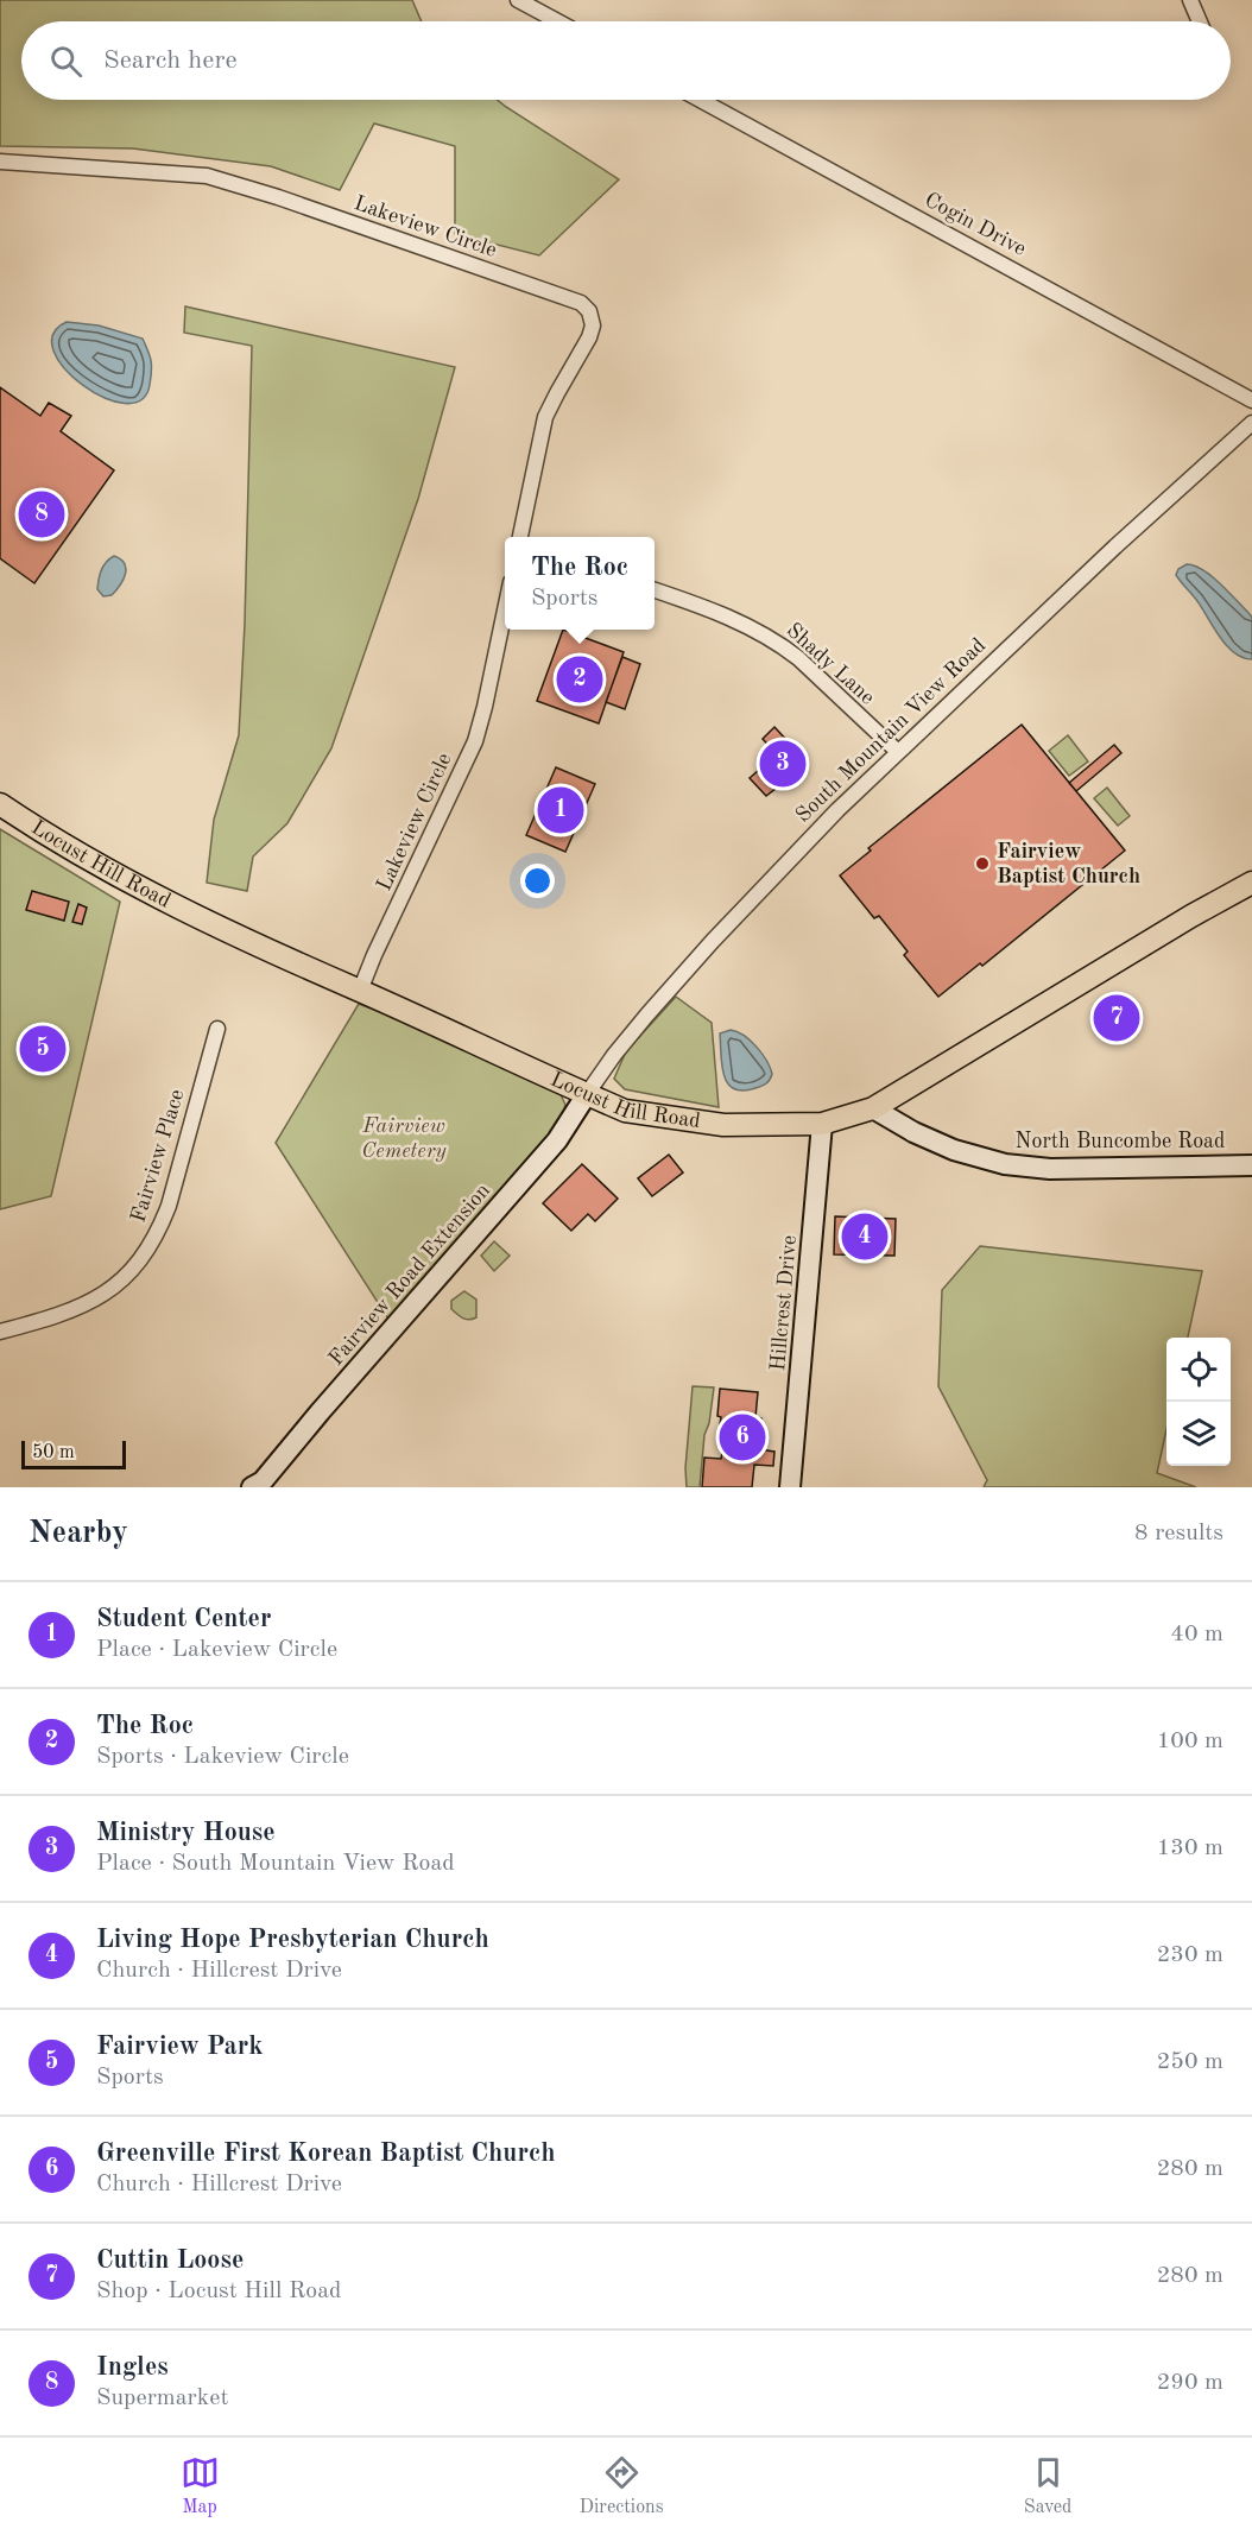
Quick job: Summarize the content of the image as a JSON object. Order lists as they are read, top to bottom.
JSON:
{
  "streets": {
    "main road": ["Locust Hill Road"],
    "street": [
      "Cogin Drive",
      "Lakeview Circle",
      "Shady Lane",
      "South Mountain View Road",
      "North Buncombe Road",
      "Fairview Place",
      "Fairview Road Extension",
      "Hillcrest Drive"
    ]
  },
  "crossings": [
    ["Lakeview Circle", "Locust Hill Road"],
    ["Shady Lane", "South Mountain View Road"],
    ["South Mountain View Road", "Locust Hill Road"],
    ["South Mountain View Road", "Fairview Road Extension"],
    ["Locust Hill Road", "North Buncombe Road"],
    ["Locust Hill Road", "Fairview Road Extension"],
    ["Locust Hill Road", "Hillcrest Drive"]
  ],
  "parks": ["Fairview Cemetery"],
  "places": ["Fairview Baptist Church"],
  "scale_bar": "50 m",
  "page": {
    "search": "Search here",
    "pins": [
      "8",
      "2",
      "3",
      "1",
      "7",
      "5",
      "4",
      "6"
    ],
    "popup": ["The Roc", "Sports"],
    "scale": "50 m",
    "heading": ["Nearby", "8 results"],
    "list": [
      {
        "mark": "1",
        "name": "Student Center",
        "note": "Place · Lakeview Circle",
        "value": "40 m"
      },
      {
        "mark": "2",
        "name": "The Roc",
        "note": "Sports · Lakeview Circle",
        "value": "100 m"
      },
      {
        "mark": "3",
        "name": "Ministry House",
        "note": "Place · South Mountain View Road",
        "value": "130 m"
      },
      {
        "mark": "4",
        "name": "Living Hope Presbyterian Church",
        "note": "Church · Hillcrest Drive",
        "value": "230 m"
      },
      {
        "mark": "5",
        "name": "Fairview Park",
        "note": "Sports",
        "value": "250 m"
      },
      {
        "mark": "6",
        "name": "Greenville First Korean Baptist Church",
        "note": "Church · Hillcrest Drive",
        "value": "280 m"
      },
      {
        "mark": "7",
        "name": "Cuttin Loose",
        "note": "Shop · Locust Hill Road",
        "value": "280 m"
      },
      {
        "mark": "8",
        "name": "Ingles",
        "note": "Supermarket",
        "value": "290 m"
      }
    ],
    "nav": ["Map", "Directions", "Saved"]
  }
}
